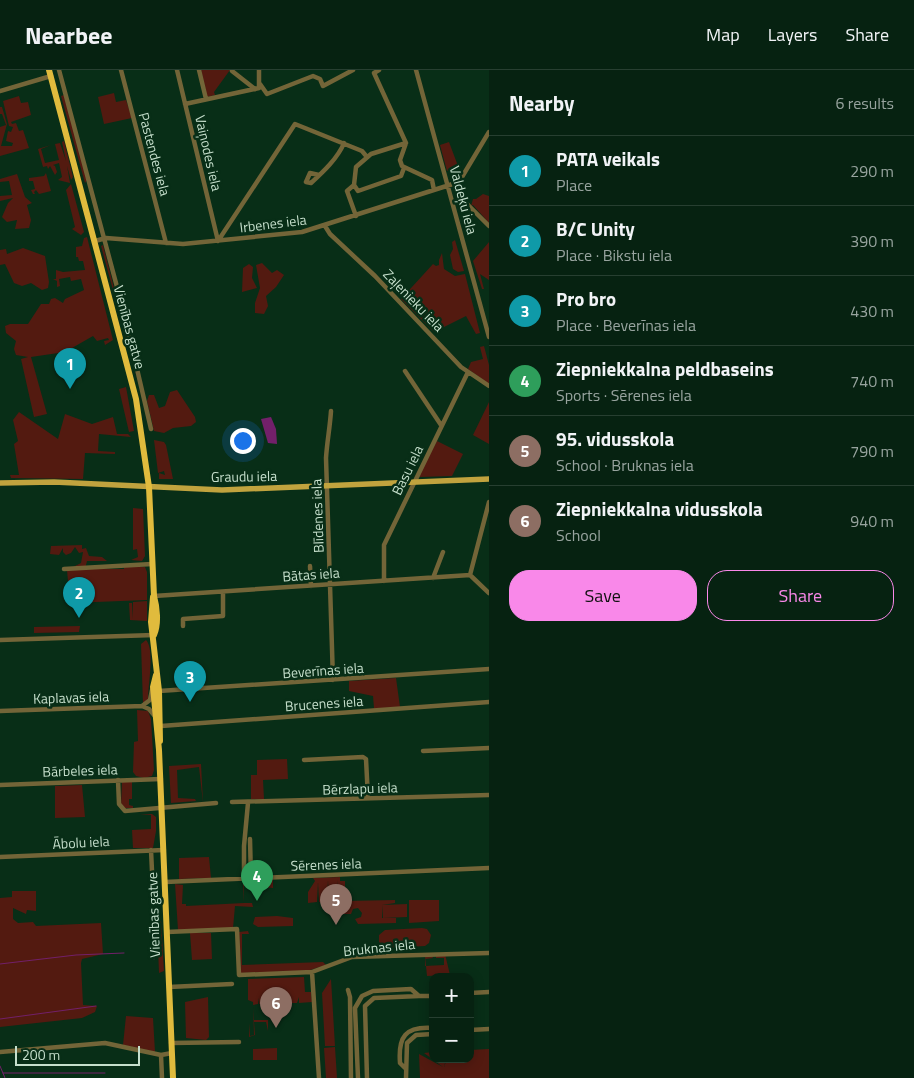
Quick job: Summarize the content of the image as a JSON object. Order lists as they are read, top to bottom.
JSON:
{
  "streets": {
    "highway": ["Vienības gatve"],
    "main road": ["Graudu iela"],
    "street": [
      "Vaiņodes iela",
      "Pastendes iela",
      "Valdeķu iela",
      "Irbenes iela",
      "Zaļenieku iela",
      "Basu iela",
      "Blīdenes iela",
      "Bātas iela",
      "Beverīnas iela",
      "Kaplavas iela",
      "Brucenes iela",
      "Bārbeles iela",
      "Bērzlapu iela",
      "Ābolu iela",
      "Sērenes iela",
      "Bruknas iela"
    ]
  },
  "crossings": [
    ["Vaiņodes iela", "Irbenes iela"],
    ["Pastendes iela", "Irbenes iela"],
    ["Valdeķu iela", "Irbenes iela"],
    ["Irbenes iela", "Zaļenieku iela"],
    ["Irbenes iela", "Vienības gatve"],
    ["Zaļenieku iela", "Basu iela"],
    ["Vienības gatve", "Graudu iela"],
    ["Vienības gatve", "Bātas iela"],
    ["Vienības gatve", "Beverīnas iela"],
    ["Vienības gatve", "Brucenes iela"],
    ["Vienības gatve", "Bārbeles iela"],
    ["Vienības gatve", "Ābolu iela"],
    ["Vienības gatve", "Sērenes iela"],
    ["Vienības gatve", "Bruknas iela"],
    ["Basu iela", "Graudu iela"],
    ["Basu iela", "Bātas iela"],
    ["Graudu iela", "Blīdenes iela"],
    ["Blīdenes iela", "Bātas iela"],
    ["Blīdenes iela", "Beverīnas iela"]
  ],
  "scale_bar": "200 m",
  "page": {
    "header": "Nearbee",
    "nav": ["Map", "Layers", "Share"],
    "heading": ["Nearby", "6 results"],
    "list": [
      {
        "mark": "1",
        "name": "PATA veikals",
        "note": "Place",
        "value": "290 m"
      },
      {
        "mark": "2",
        "name": "B/C Unity",
        "note": "Place · Bikstu iela",
        "value": "390 m"
      },
      {
        "mark": "3",
        "name": "Pro bro",
        "note": "Place · Beverīnas iela",
        "value": "430 m"
      },
      {
        "mark": "4",
        "name": "Ziepniekkalna peldbaseins",
        "note": "Sports · Sērenes iela",
        "value": "740 m"
      },
      {
        "mark": "5",
        "name": "95. vidusskola",
        "note": "School · Bruknas iela",
        "value": "790 m"
      },
      {
        "mark": "6",
        "name": "Ziepniekkalna vidusskola",
        "note": "School",
        "value": "940 m"
      }
    ],
    "pins": [
      "1",
      "2",
      "3",
      "4",
      "5",
      "6"
    ],
    "buttons": ["Save", "Share"],
    "map_buttons": ["+", "−"],
    "scale": "200 m"
  }
}
